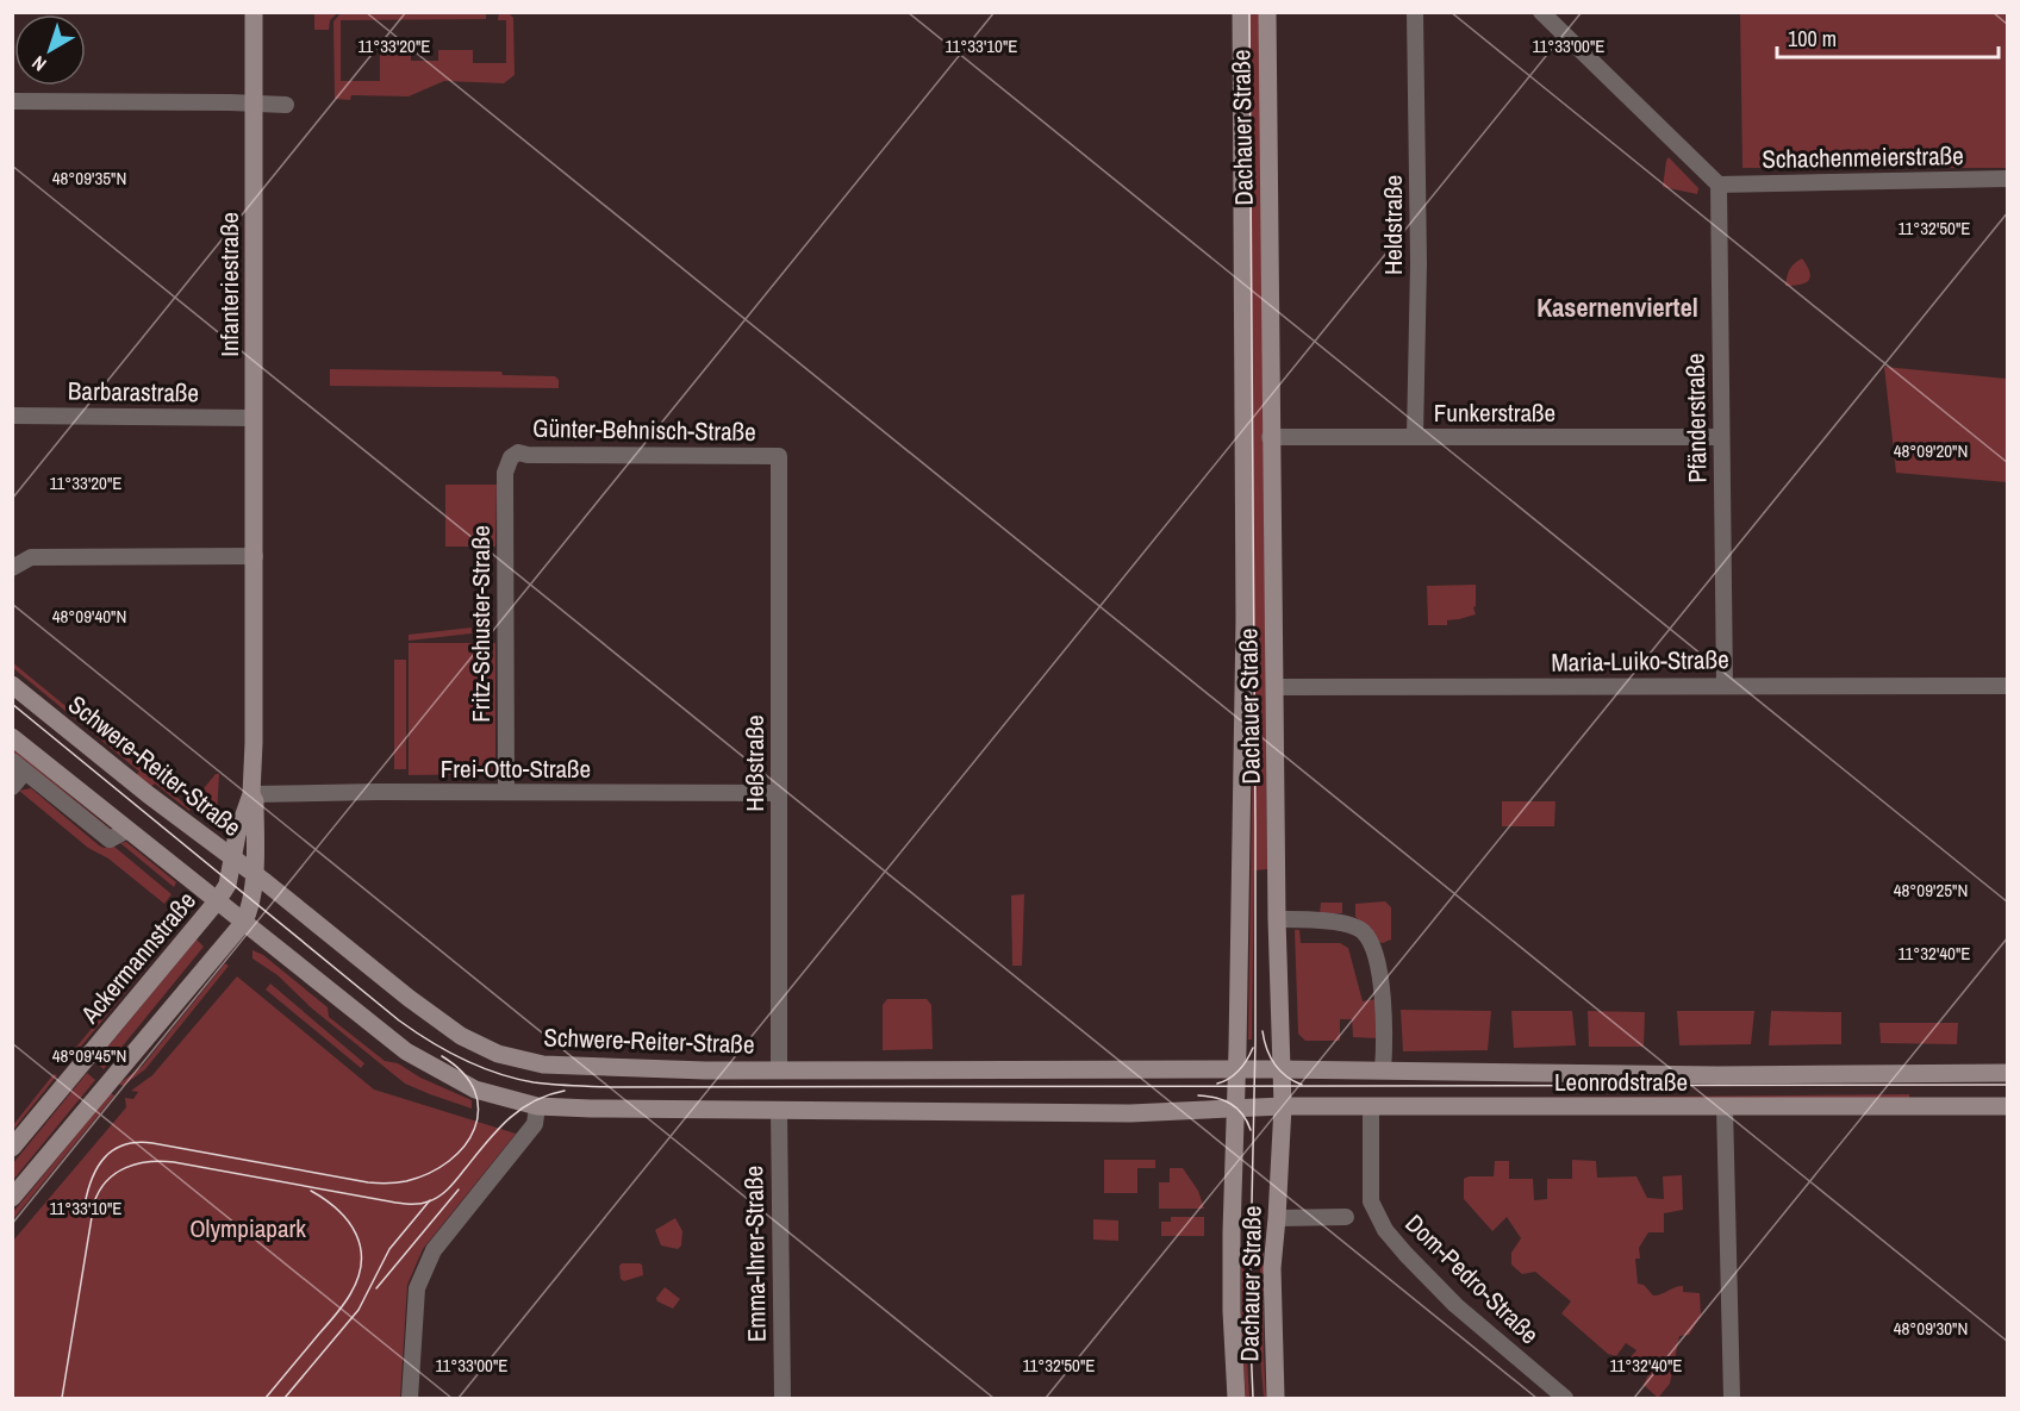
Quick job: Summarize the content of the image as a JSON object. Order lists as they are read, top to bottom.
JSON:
{
  "streets": {
    "main road": [
      "Dachauer Straße",
      "Infanteriestraße",
      "Schwere-Reiter-Straße",
      "Ackermannstraße",
      "Leonrodstraße"
    ],
    "street": [
      "Schachenmeierstraße",
      "Heldstraße",
      "Barbarastraße",
      "Funkerstraße",
      "Pfänderstraße",
      "Günter-Behnisch-Straße",
      "Fritz-Schuster-Straße",
      "Maria-Luiko-Straße",
      "Heßstraße",
      "Frei-Otto-Straße",
      "Emma-Ihrer-Straße",
      "Dom-Pedro-Straße"
    ]
  },
  "crossings": [
    ["Dachauer Straße", "Funkerstraße"],
    ["Dachauer Straße", "Maria-Luiko-Straße"],
    ["Dachauer Straße", "Schwere-Reiter-Straße"],
    ["Dachauer Straße", "Leonrodstraße"],
    ["Schachenmeierstraße", "Pfänderstraße"],
    ["Heldstraße", "Funkerstraße"],
    ["Infanteriestraße", "Barbarastraße"],
    ["Infanteriestraße", "Schwere-Reiter-Straße"],
    ["Infanteriestraße", "Frei-Otto-Straße"],
    ["Infanteriestraße", "Ackermannstraße"],
    ["Funkerstraße", "Pfänderstraße"],
    ["Pfänderstraße", "Maria-Luiko-Straße"],
    ["Günter-Behnisch-Straße", "Fritz-Schuster-Straße"],
    ["Günter-Behnisch-Straße", "Heßstraße"],
    ["Fritz-Schuster-Straße", "Frei-Otto-Straße"],
    ["Heßstraße", "Schwere-Reiter-Straße"],
    ["Heßstraße", "Frei-Otto-Straße"],
    ["Schwere-Reiter-Straße", "Ackermannstraße"],
    ["Schwere-Reiter-Straße", "Leonrodstraße"]
  ],
  "districts": ["Kasernenviertel"],
  "parks": ["Olympiapark"],
  "scale_bar": "100 m",
  "north": "bottom left",
  "coordinates": [
    "11°33'20\"E",
    "11°33'10\"E",
    "11°33'00\"E",
    "48°09'35\"N",
    "11°32'50\"E",
    "48°09'20\"N",
    "48°09'40\"N",
    "48°09'25\"N",
    "11°32'40\"E",
    "48°09'45\"N",
    "48°09'30\"N"
  ]
}
